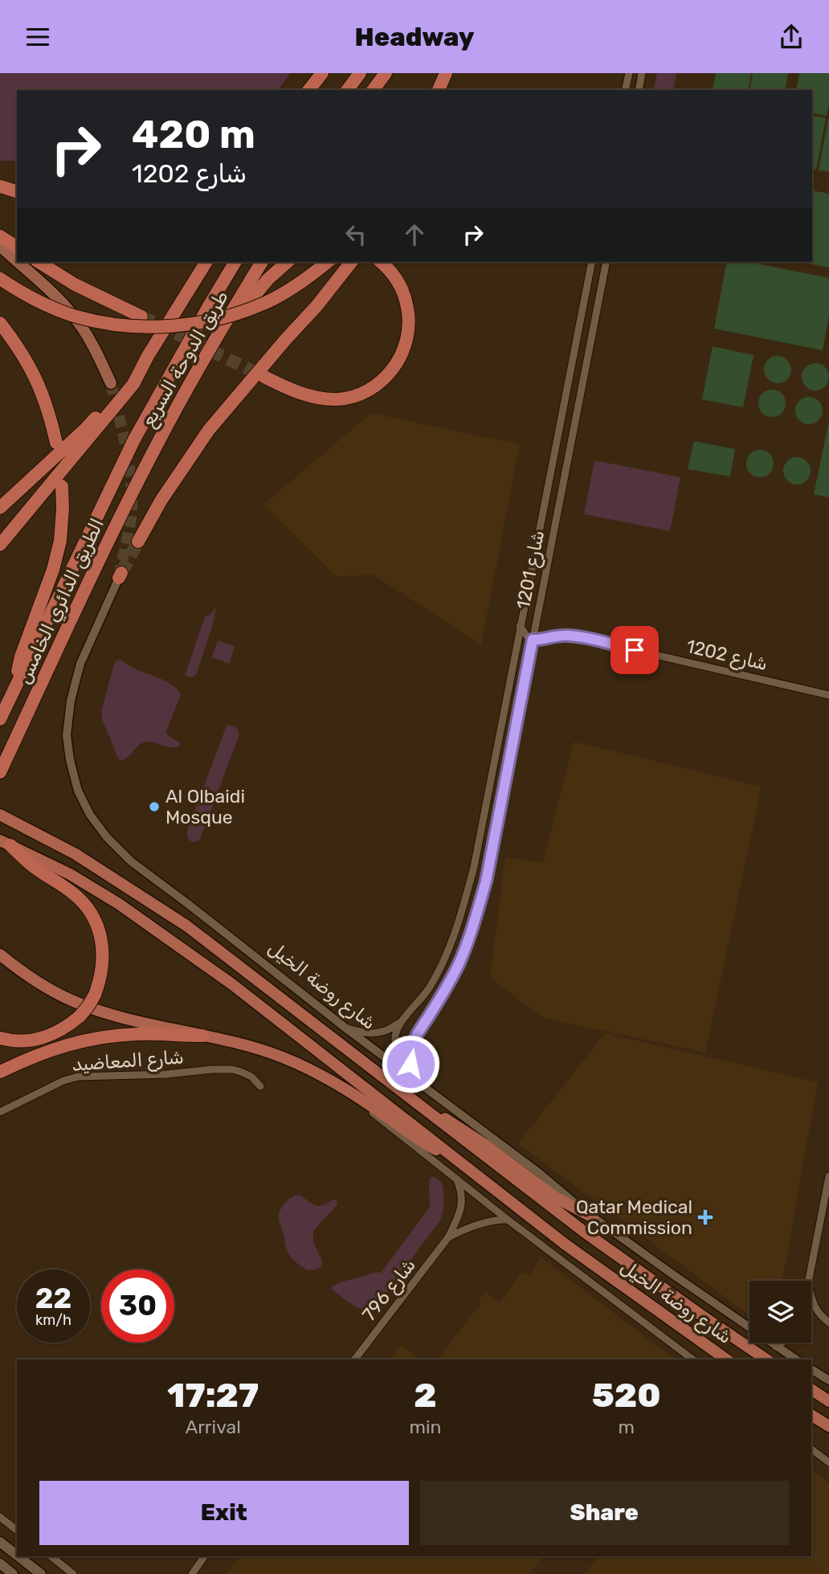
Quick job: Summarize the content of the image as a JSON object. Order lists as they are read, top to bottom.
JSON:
{
  "streets": {
    "highway": ["طريق الدوحة السريع", "الطريق الدائري الخامس", "شارع روضة الخيل"],
    "street": [
      "شارع 1201",
      "شارع 1202",
      "شارع المعاضيد",
      "شارع 796"
    ]
  },
  "crossings": [
    ["طريق الدوحة السريع", "الطريق الدائري الخامس"],
    ["شارع 1201", "شارع 1202"],
    ["شارع 1201", "شارع روضة الخيل"],
    ["شارع روضة الخيل", "شارع 796"]
  ],
  "places": {
    "other": ["Al Olbaidi Mosque"],
    "health": ["Qatar Medical Commission"]
  },
  "page": {
    "header": "Headway",
    "turn": ["420 m", "شارع 1202"],
    "speed": "22 km/h",
    "limit": "30",
    "eta": [
      "17:27",
      "Arrival",
      "2",
      "min",
      "520",
      "m"
    ],
    "buttons": ["Exit", "Share"]
  }
}
